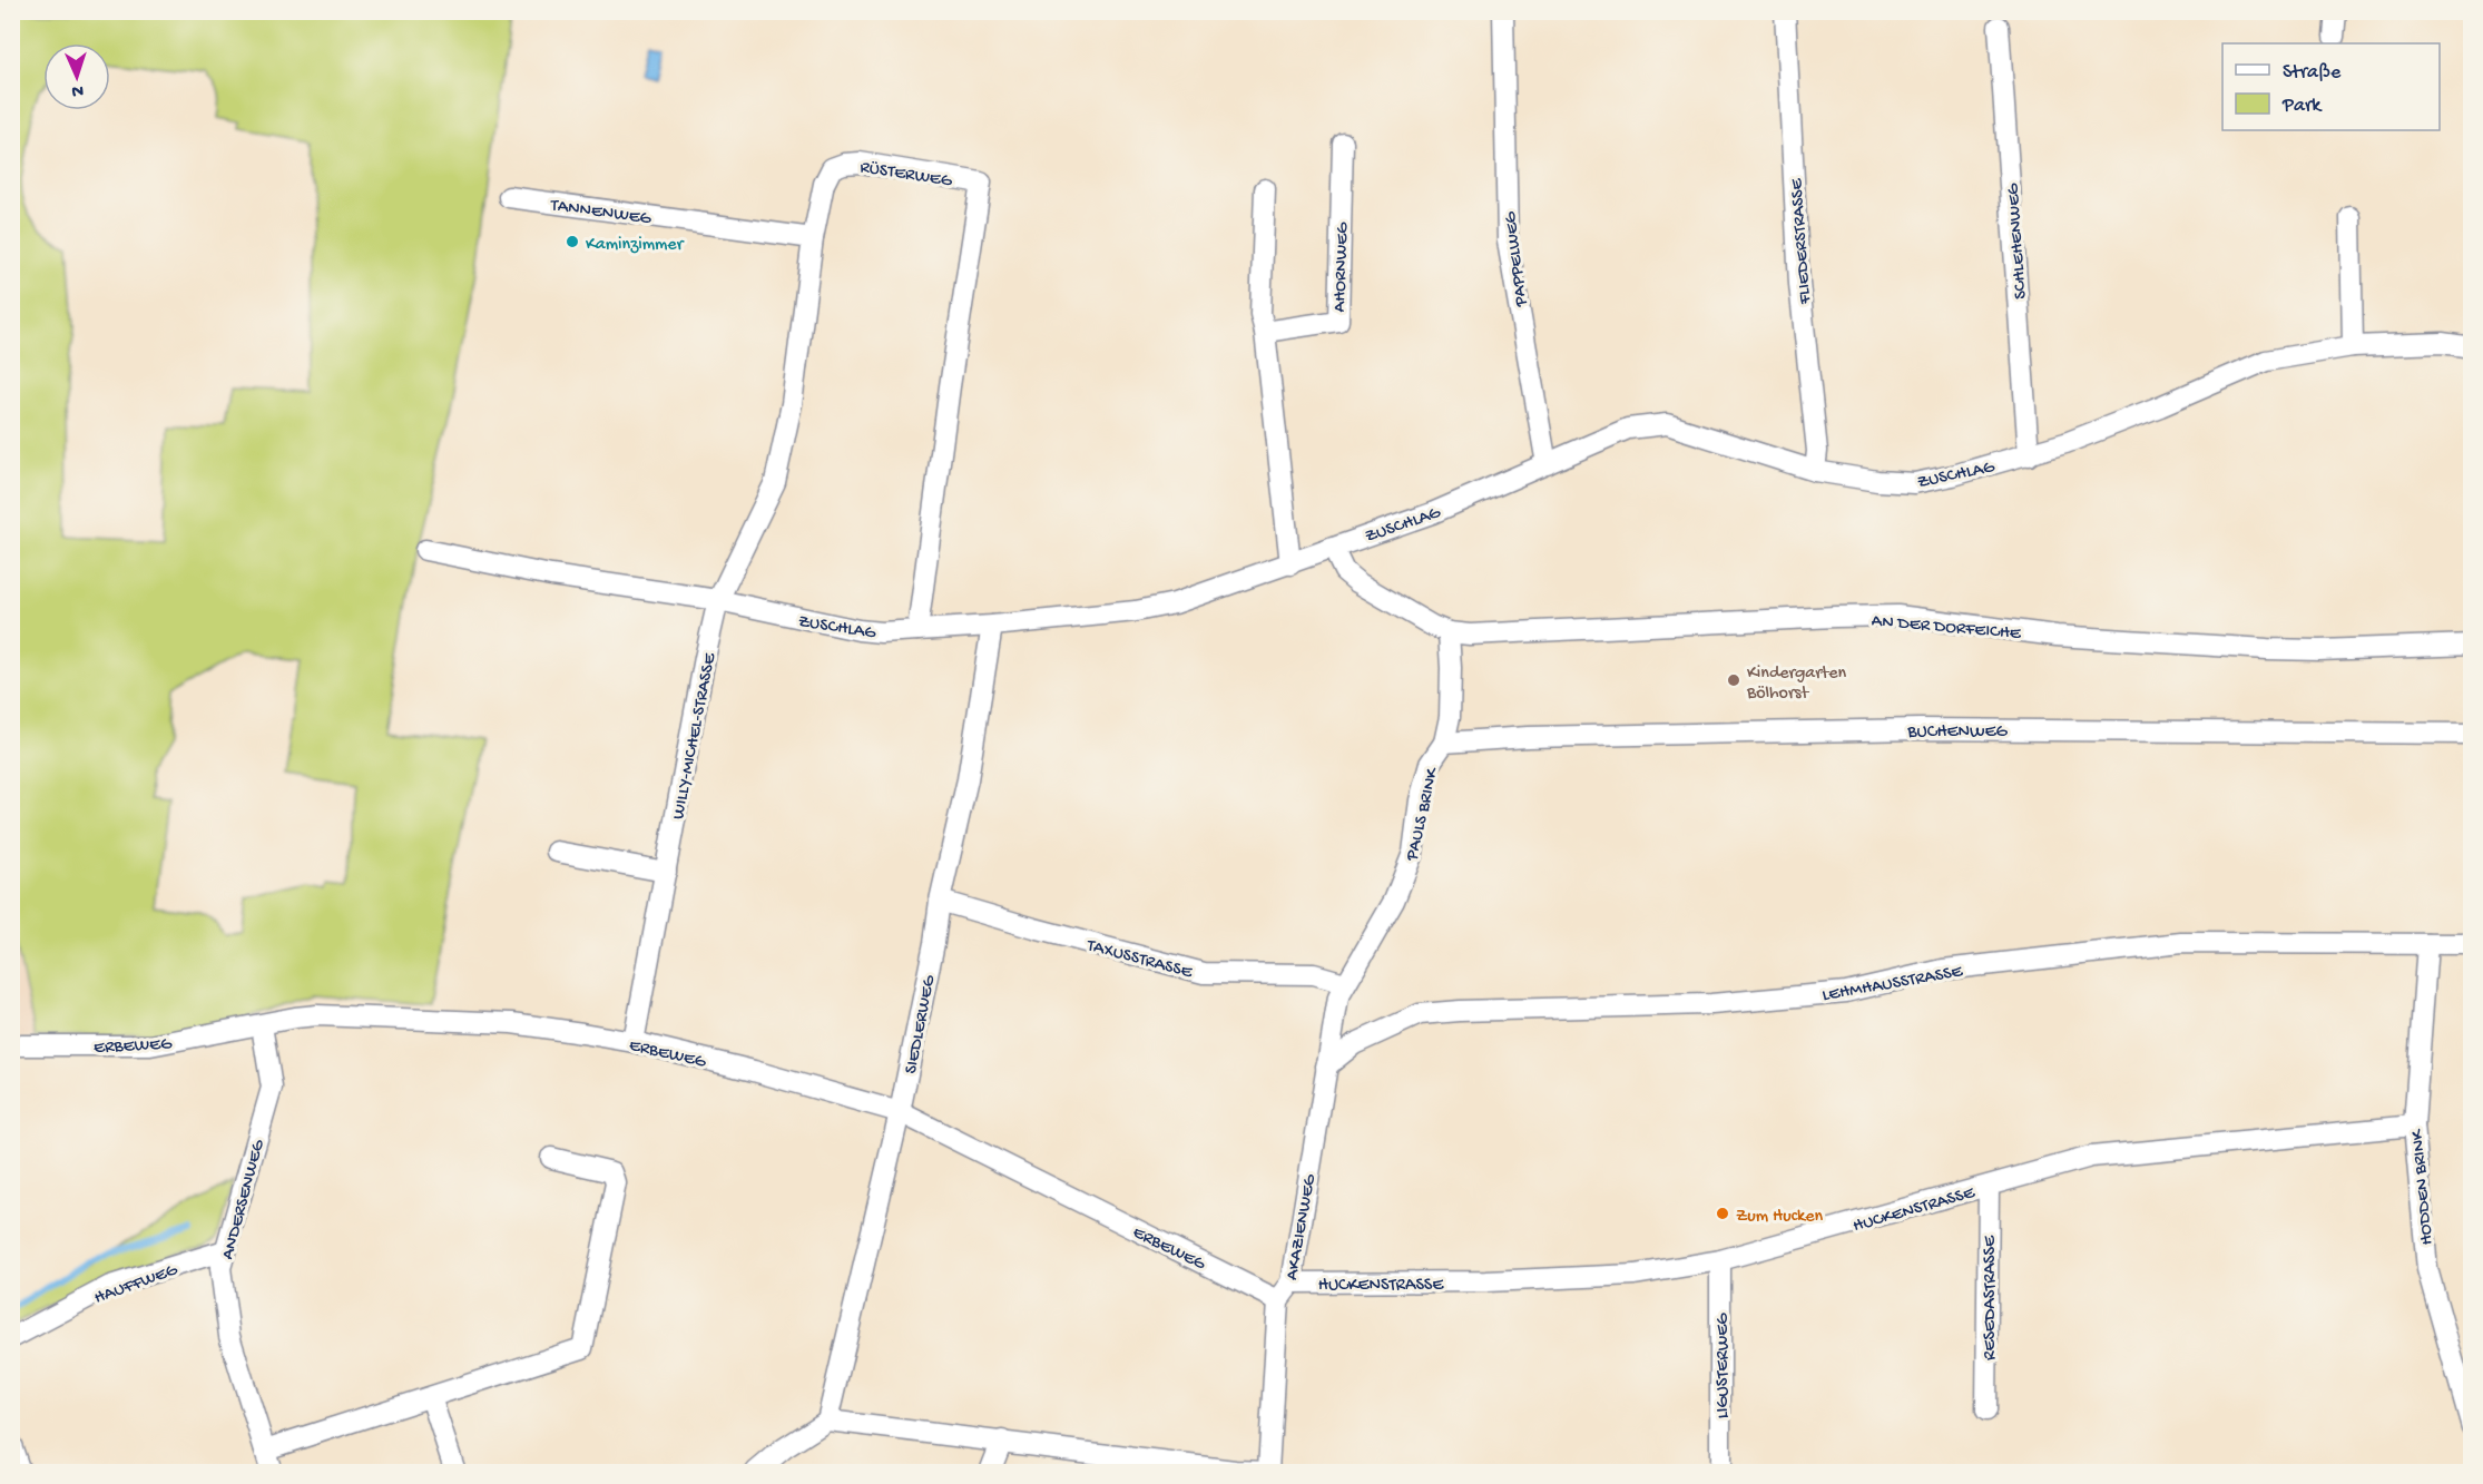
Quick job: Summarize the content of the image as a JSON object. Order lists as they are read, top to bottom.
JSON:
{
  "streets": {
    "street": [
      "RÜSTERWEG",
      "TANNENWEG",
      "FLIEDERSTRASSE",
      "SCHLEHENWEG",
      "PAPPELWEG",
      "AHORNWEG",
      "ZUSCHLAG",
      "AN DER DORFEICHE",
      "BUCHENWEG",
      "WILLY-MICHEL-STRASSE",
      "PAULS BRINK",
      "TAXUSSTRASSE",
      "LEHMHAUSSTRASSE",
      "SIEDLERWEG",
      "ERBEWEG",
      "HODDEN BRINK",
      "ANDERSENWEG",
      "HUCKENSTRASSE",
      "AKAZIENWEG",
      "HAUFFWEG",
      "RESEDASTRASSE",
      "LIGUSTERWEG"
    ]
  },
  "crossings": [
    ["RÜSTERWEG", "TANNENWEG"],
    ["RÜSTERWEG", "ZUSCHLAG"],
    ["RÜSTERWEG", "WILLY-MICHEL-STRASSE"],
    ["FLIEDERSTRASSE", "ZUSCHLAG"],
    ["SCHLEHENWEG", "ZUSCHLAG"],
    ["PAPPELWEG", "ZUSCHLAG"],
    ["ZUSCHLAG", "AN DER DORFEICHE"],
    ["ZUSCHLAG", "WILLY-MICHEL-STRASSE"],
    ["ZUSCHLAG", "SIEDLERWEG"],
    ["AN DER DORFEICHE", "PAULS BRINK"],
    ["BUCHENWEG", "PAULS BRINK"],
    ["WILLY-MICHEL-STRASSE", "ERBEWEG"],
    ["PAULS BRINK", "TAXUSSTRASSE"],
    ["PAULS BRINK", "AKAZIENWEG"],
    ["TAXUSSTRASSE", "SIEDLERWEG"],
    ["TAXUSSTRASSE", "AKAZIENWEG"],
    ["LEHMHAUSSTRASSE", "HODDEN BRINK"],
    ["LEHMHAUSSTRASSE", "AKAZIENWEG"],
    ["SIEDLERWEG", "ERBEWEG"],
    ["ERBEWEG", "ANDERSENWEG"],
    ["ERBEWEG", "AKAZIENWEG"],
    ["HODDEN BRINK", "HUCKENSTRASSE"],
    ["ANDERSENWEG", "HAUFFWEG"],
    ["HUCKENSTRASSE", "AKAZIENWEG"],
    ["HUCKENSTRASSE", "RESEDASTRASSE"],
    ["HUCKENSTRASSE", "LIGUSTERWEG"]
  ],
  "places": ["Kaminzimmer", "Kindergarten Bölhorst", "Zum Hucken"],
  "legend": ["Straße", "Park"],
  "north": "bottom"
}
